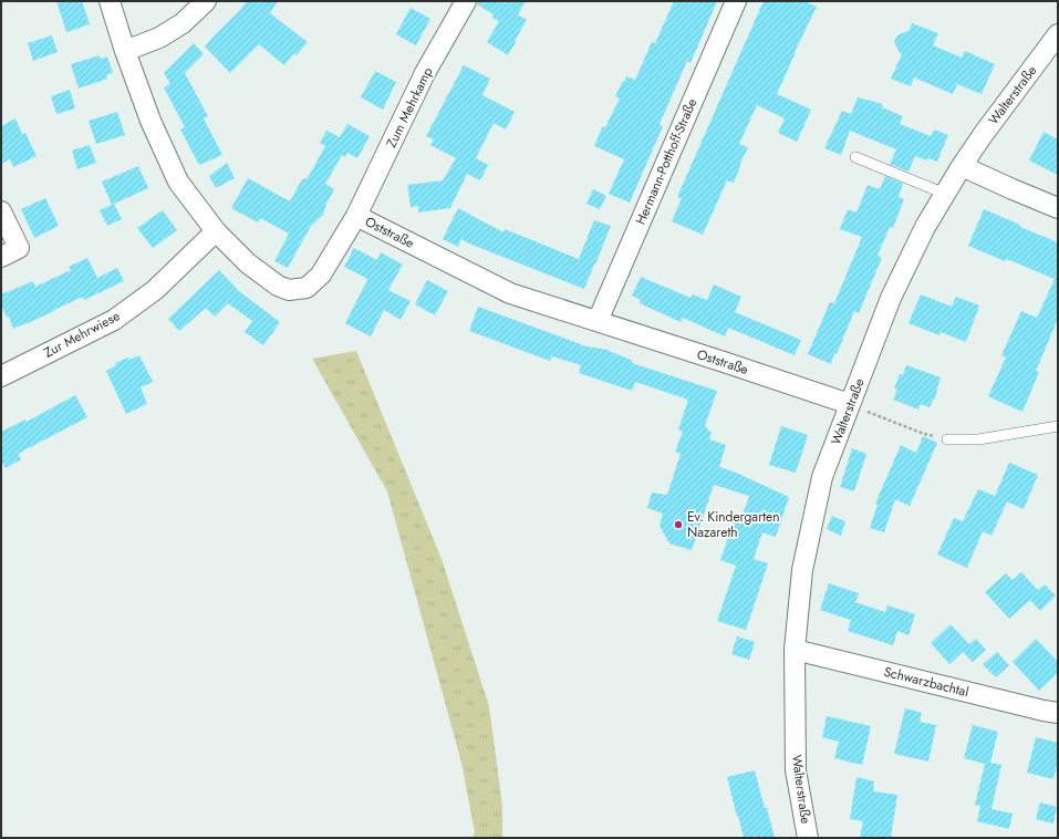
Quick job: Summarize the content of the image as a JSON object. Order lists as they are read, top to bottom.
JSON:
{
  "streets": {
    "street": [
      "Walterstraße",
      "Zum Mehrkamp",
      "Hermann-Potthoff-Straße",
      "Oststraße",
      "Zur Mehrwiese",
      "Schwarzbachtal"
    ]
  },
  "crossings": [
    ["Walterstraße", "Oststraße"],
    ["Walterstraße", "Schwarzbachtal"],
    ["Zum Mehrkamp", "Oststraße"],
    ["Hermann-Potthoff-Straße", "Oststraße"],
    ["Oststraße", "Zur Mehrwiese"]
  ],
  "places": ["Ev. Kindergarten Nazareth"]
}
